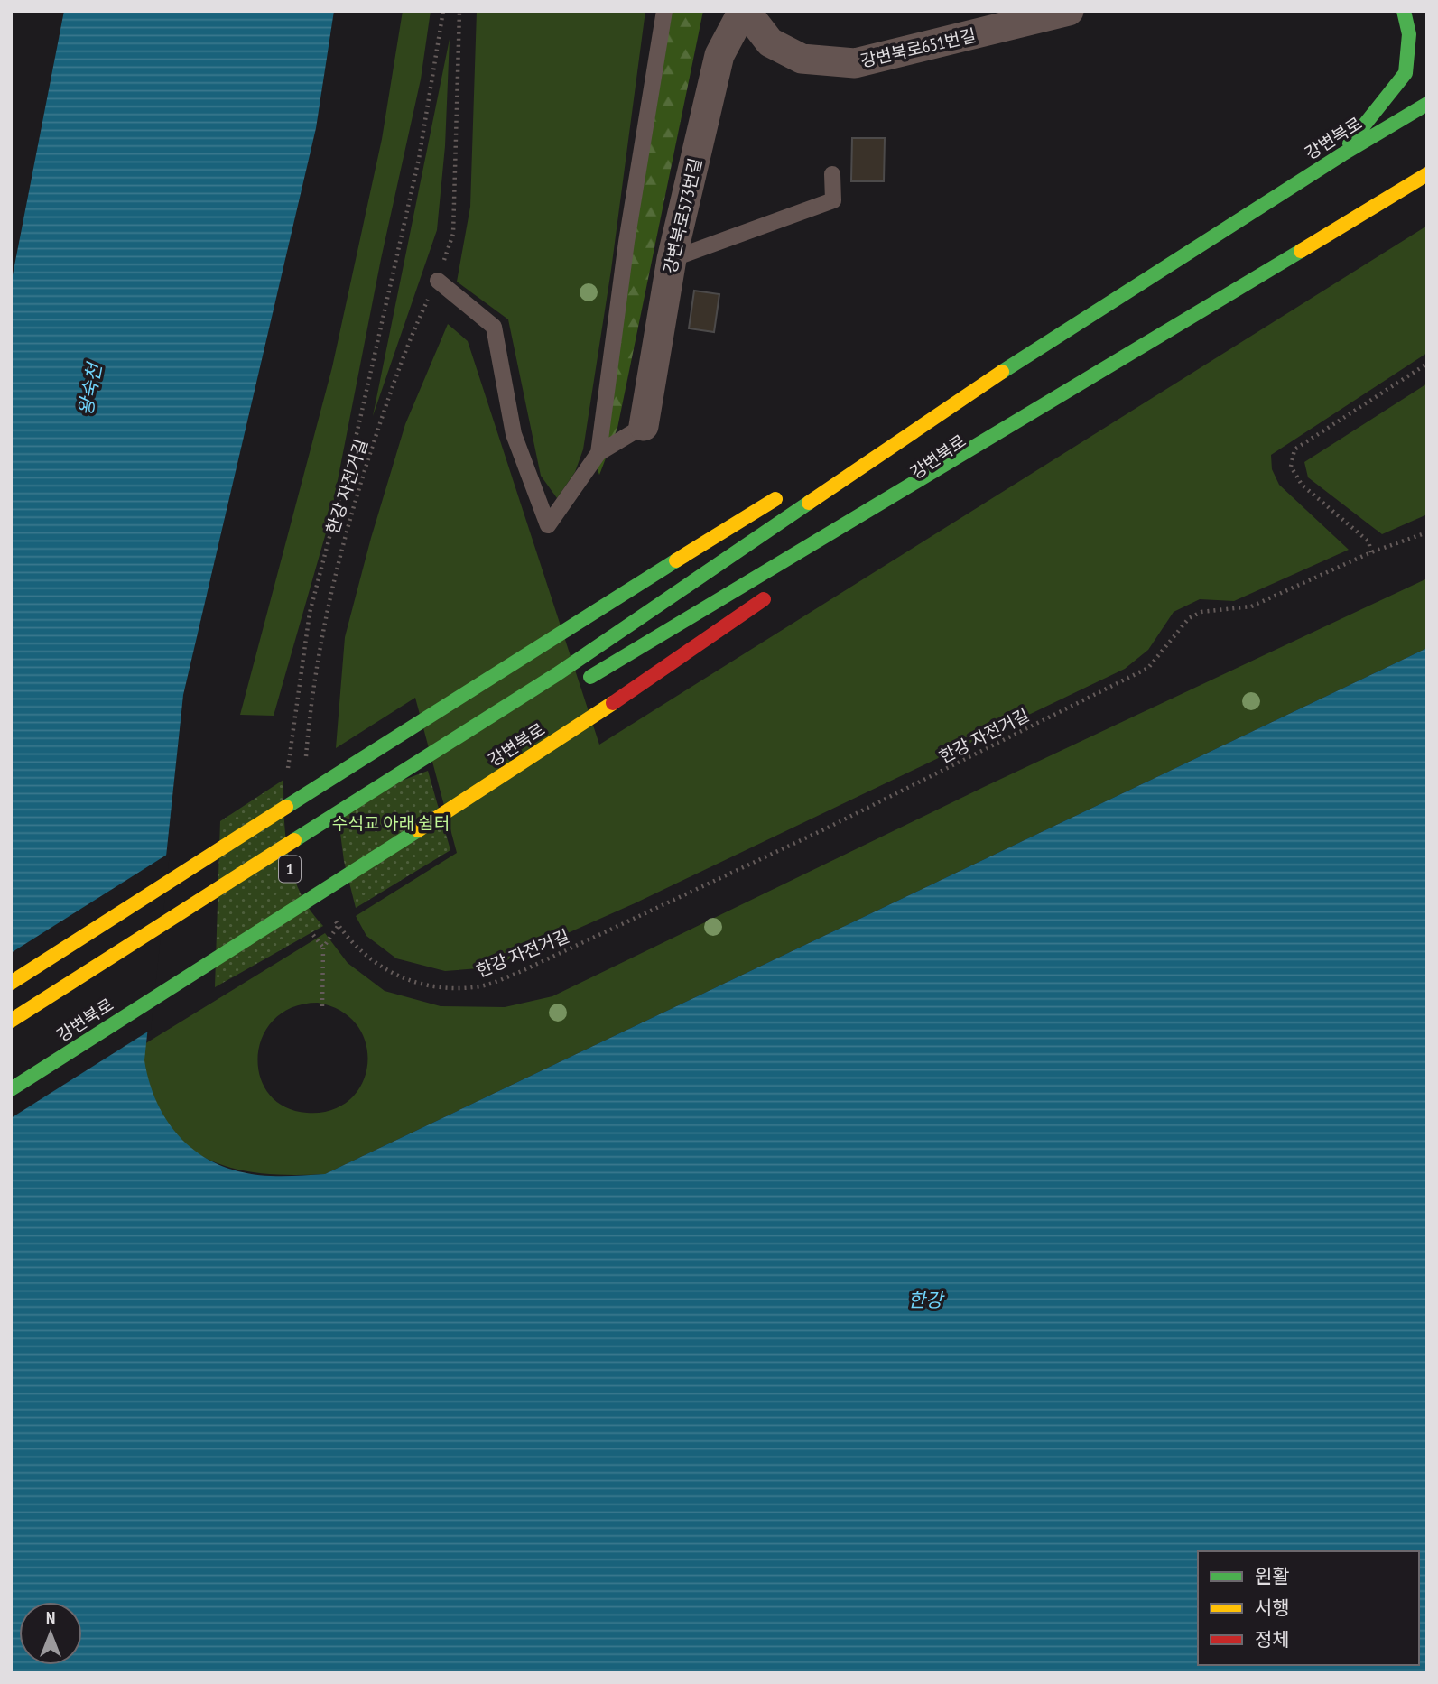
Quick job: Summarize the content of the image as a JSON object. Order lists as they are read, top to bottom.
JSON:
{
  "streets": {
    "highway": ["강변북로", "1"],
    "street": ["강변북로651번길", "강변북로573번길"],
    "path": ["한강 자전거길"]
  },
  "crossings": [
    ["강변북로651번길", "강변북로573번길"]
  ],
  "water": ["왕숙천", "한강"],
  "parks": ["수석교 아래 쉼터"],
  "legend": ["원활", "서행", "정체"],
  "north": "top"
}
